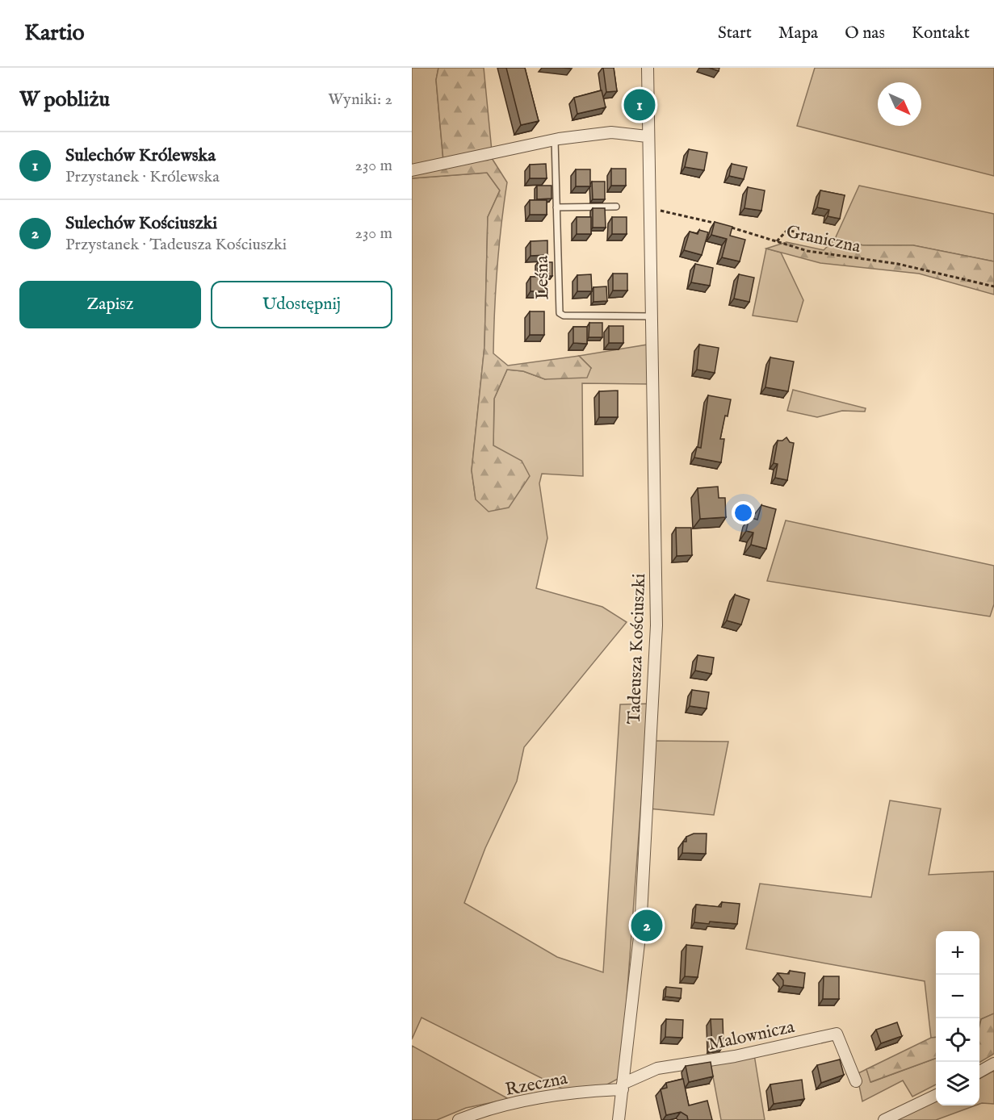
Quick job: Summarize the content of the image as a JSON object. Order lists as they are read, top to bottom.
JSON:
{
  "streets": {
    "street": ["Tadeusza Kościuszki", "Malownicza", "Rzeczna"],
    "lane": ["Leśna"],
    "path": ["Graniczna"]
  },
  "crossings": [
    ["Graniczna", "Tadeusza Kościuszki"],
    ["Leśna", "Tadeusza Kościuszki"],
    ["Tadeusza Kościuszki", "Malownicza"],
    ["Tadeusza Kościuszki", "Rzeczna"],
    ["Malownicza", "Rzeczna"]
  ],
  "north": "bottom right",
  "page": {
    "header": "Kartio",
    "nav": [
      "Start",
      "Mapa",
      "O nas",
      "Kontakt"
    ],
    "heading": ["W pobliżu", "Wyniki: 2"],
    "pins": ["1", "2"],
    "list": [
      {
        "mark": "1",
        "name": "Sulechów Królewska",
        "note": "Przystanek · Królewska",
        "value": "230 m"
      },
      {
        "mark": "2",
        "name": "Sulechów Kościuszki",
        "note": "Przystanek · Tadeusza Kościuszki",
        "value": "230 m"
      }
    ],
    "buttons": ["Zapisz", "Udostępnij"],
    "map_buttons": ["+", "−"]
  }
}
